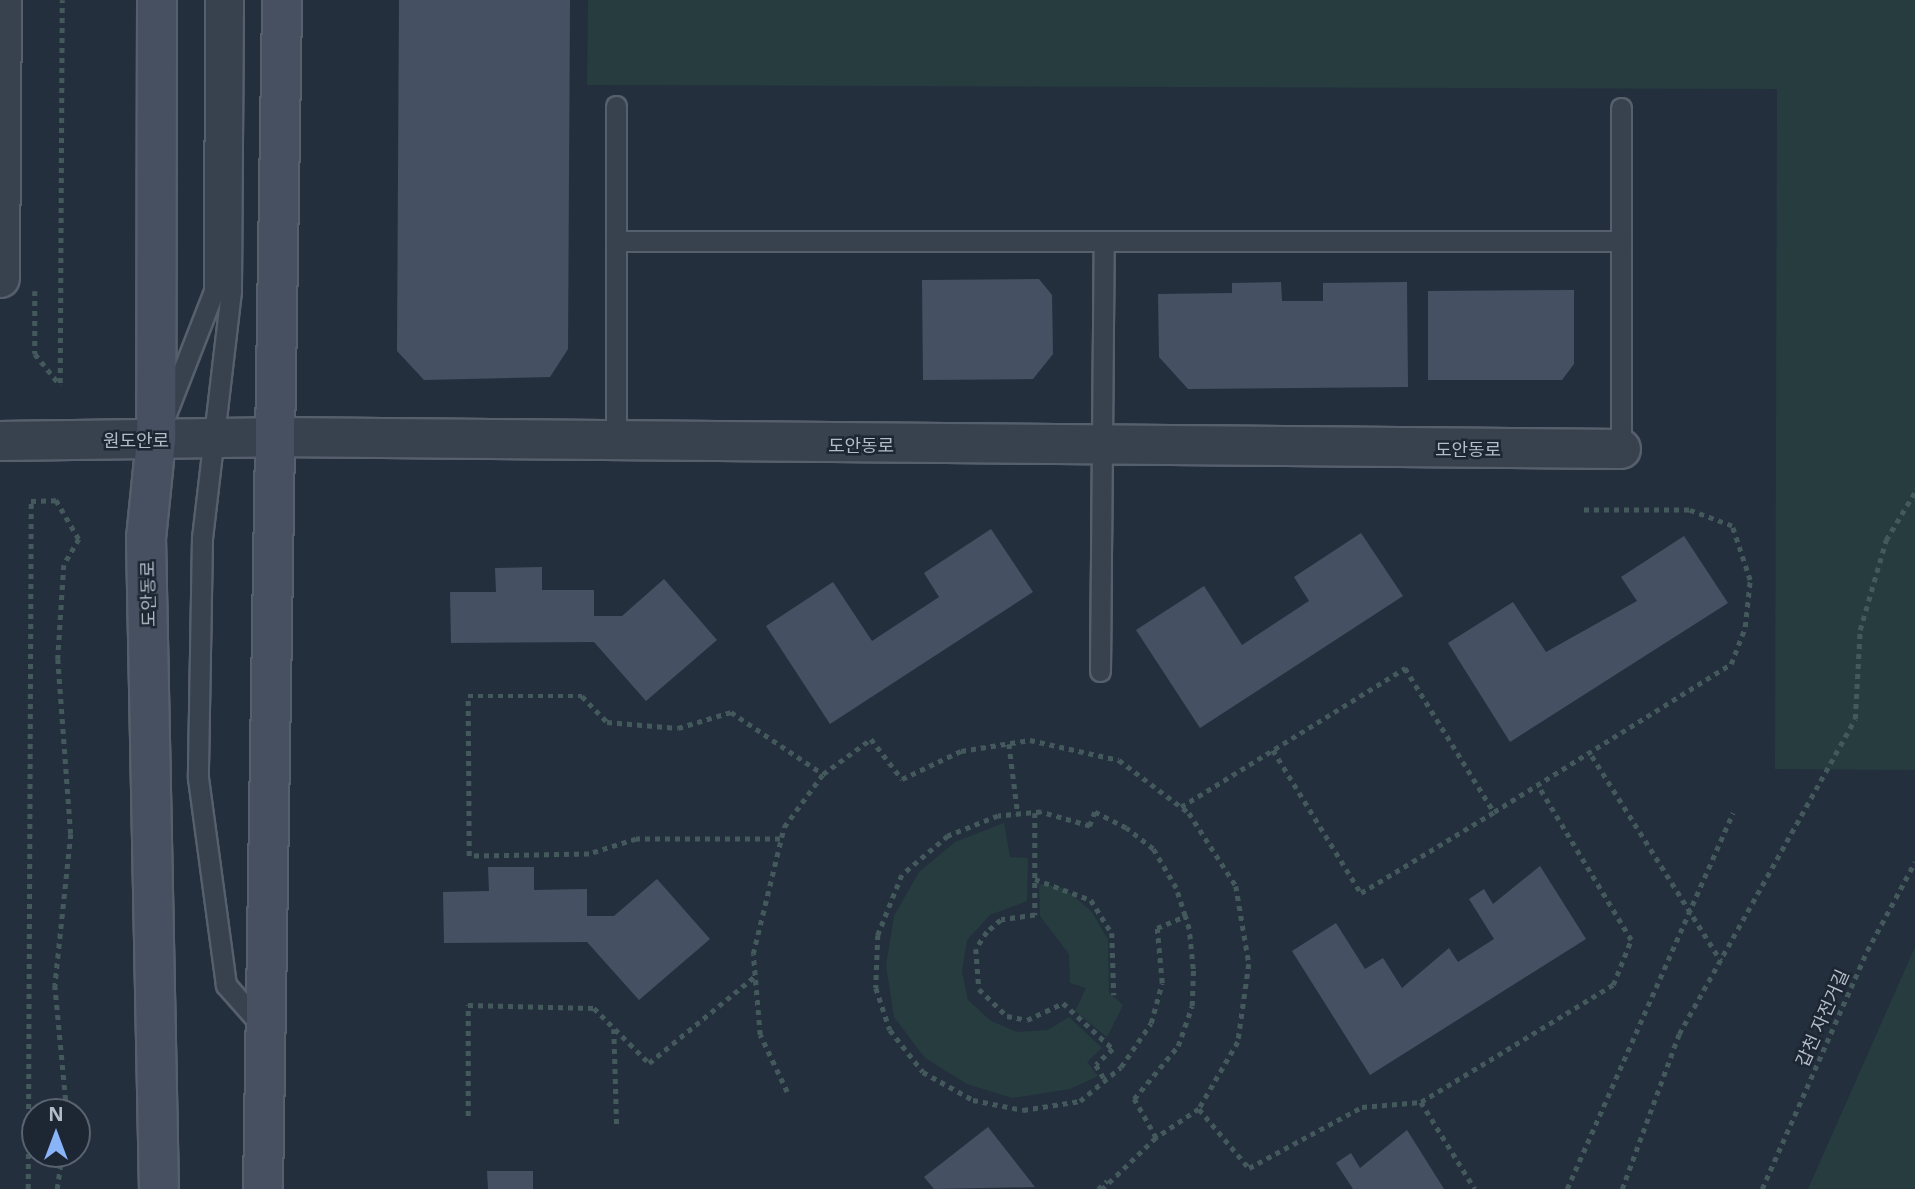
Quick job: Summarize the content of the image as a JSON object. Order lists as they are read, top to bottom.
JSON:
{
  "streets": {
    "main road": ["도안동로"],
    "street": ["원도안로"],
    "path": ["갑천 자전거길"]
  },
  "crossings": [
    ["원도안로", "도안동로"]
  ],
  "north": "top"
}
